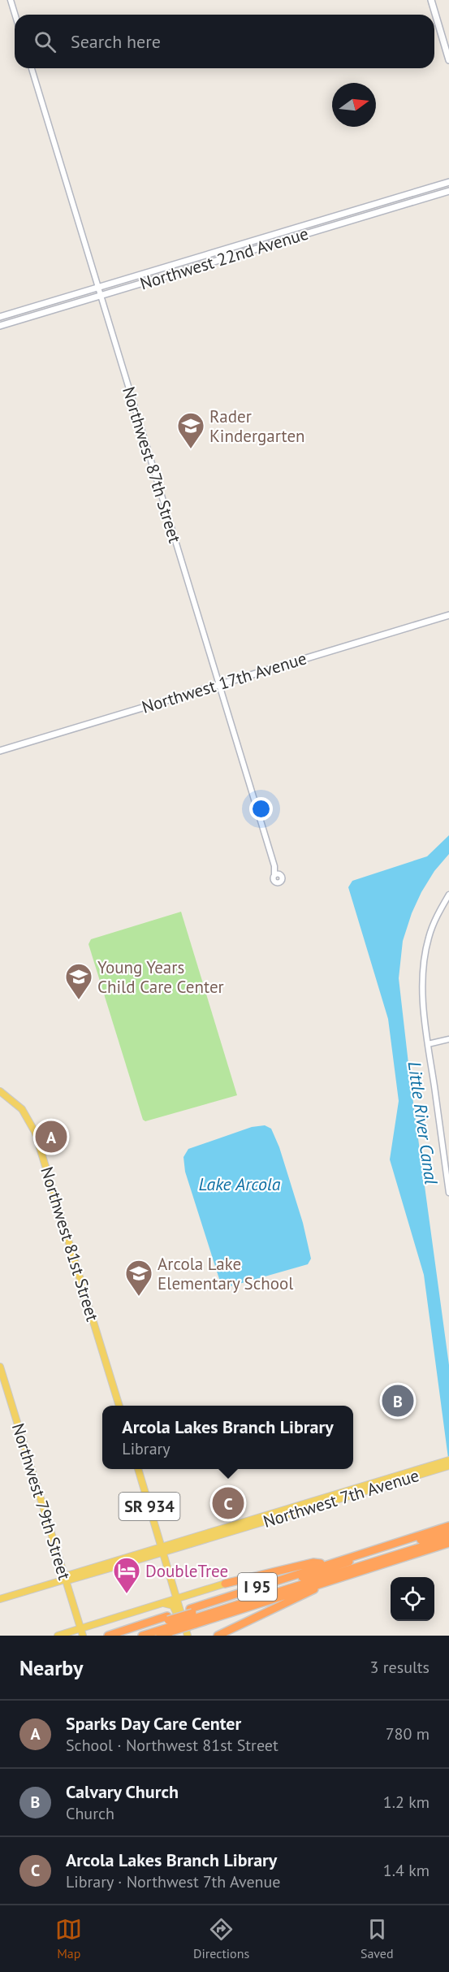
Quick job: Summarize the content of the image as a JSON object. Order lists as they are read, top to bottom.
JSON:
{
  "streets": {
    "highway": ["I 95"],
    "main road": [
      "Northwest 22nd Avenue",
      "Northwest 17th Avenue",
      "Northwest 81st Street",
      "Northwest 7th Avenue",
      "Northwest 79th Street",
      "SR 934"
    ],
    "street": ["Northwest 87th Street"]
  },
  "crossings": [
    ["Northwest 22nd Avenue", "Northwest 87th Street"],
    ["Northwest 87th Street", "Northwest 17th Avenue"],
    ["Northwest 7th Avenue", "Northwest 79th Street"],
    ["Northwest 7th Avenue", "SR 934"]
  ],
  "water": ["Little River Canal", "Lake Arcola"],
  "places": {
    "school or university": ["Rader Kindergarten", "Young Years Child Care Center", "Arcola Lake Elementary School"],
    "hotel": ["DoubleTree"]
  },
  "north": "right",
  "page": {
    "search": "Search here",
    "pins": ["A", "B", "C"],
    "popup": ["Arcola Lakes Branch Library", "Library"],
    "heading": ["Nearby", "3 results"],
    "list": [
      {
        "mark": "A",
        "name": "Sparks Day Care Center",
        "note": "School · Northwest 81st Street",
        "value": "780 m"
      },
      {
        "mark": "B",
        "name": "Calvary Church",
        "note": "Church",
        "value": "1.2 km"
      },
      {
        "mark": "C",
        "name": "Arcola Lakes Branch Library",
        "note": "Library · Northwest 7th Avenue",
        "value": "1.4 km"
      }
    ],
    "nav": ["Map", "Directions", "Saved"]
  }
}
